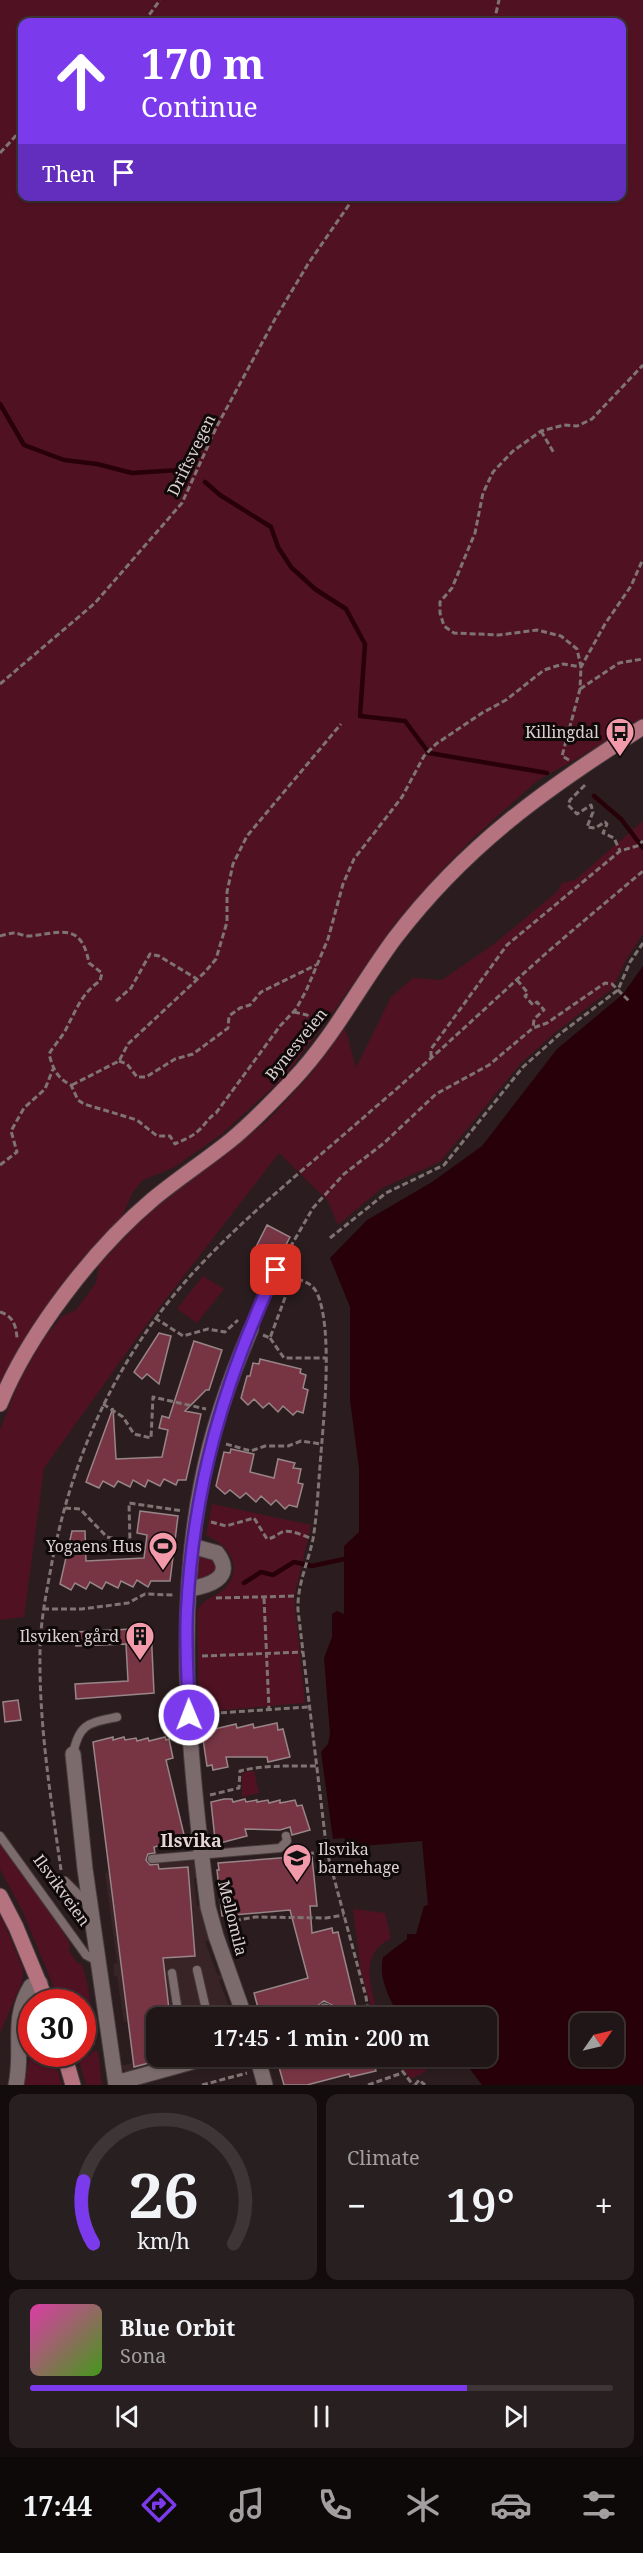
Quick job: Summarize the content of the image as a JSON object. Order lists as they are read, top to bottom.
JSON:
{
  "streets": {
    "main road": ["Bynesveien"],
    "street": ["Ilsvikveien", "Mellomila"],
    "path": ["Driftsvegen"]
  },
  "districts": ["Ilsvika"],
  "places": {
    "bus stop": ["Killingdal"],
    "sports": ["Yogaens Hus"],
    "building": ["Ilsviken gård"],
    "school or university": ["Ilsvika barnehage"]
  },
  "north": "top right",
  "page": {
    "turn": ["170 m", "Continue"],
    "then": "Then",
    "limit": "30",
    "trip": "17:45 · 1 min · 200 m",
    "tile": "Climate",
    "heat": ["−", "19°", "+"],
    "song": ["Blue Orbit", "Sona"],
    "tabs": "17:44",
    "gauge": ["26", "km/h"]
  }
}
